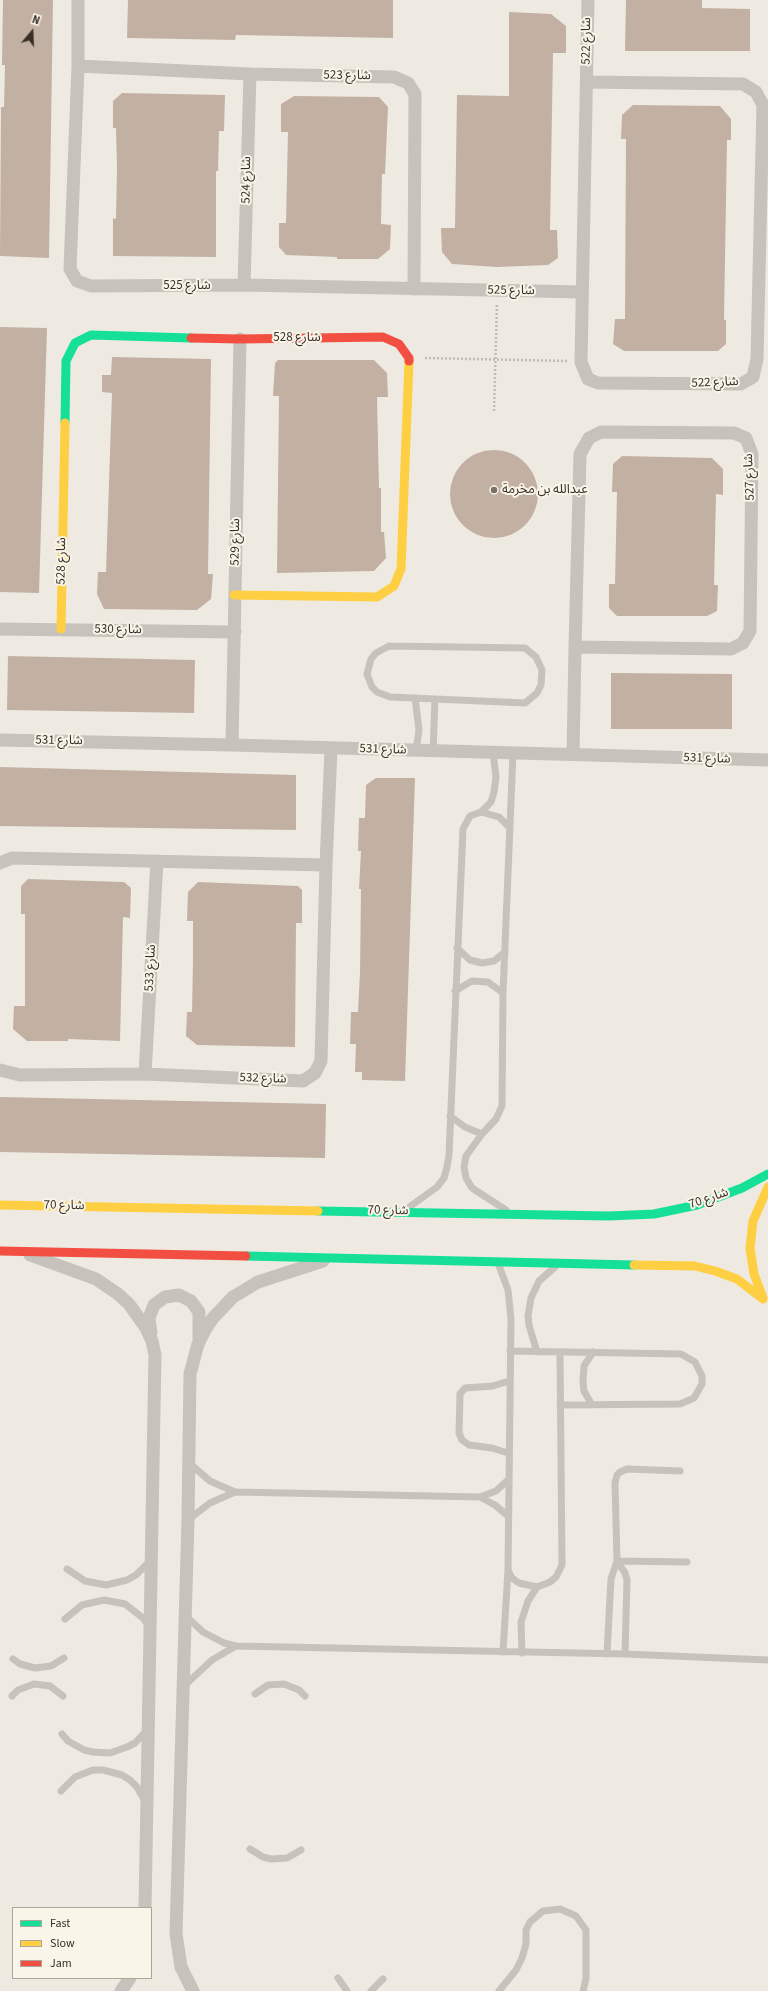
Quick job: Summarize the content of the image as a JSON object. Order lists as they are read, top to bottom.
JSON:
{
  "streets": {
    "main road": ["شارع 528", "شارع 70"],
    "street": [
      "شارع 522",
      "شارع 523",
      "شارع 524",
      "شارع 525",
      "شارع 527",
      "شارع 529",
      "شارع 530",
      "شارع 531",
      "شارع 533",
      "شارع 532"
    ]
  },
  "crossings": [
    ["شارع 522", "شارع 525"],
    ["شارع 523", "شارع 524"],
    ["شارع 523", "شارع 525"],
    ["شارع 524", "شارع 525"],
    ["شارع 528", "شارع 529"],
    ["شارع 528", "شارع 530"],
    ["شارع 527", "شارع 531"],
    ["شارع 529", "شارع 530"],
    ["شارع 529", "شارع 531"],
    ["شارع 531", "شارع 532"],
    ["شارع 533", "شارع 532"]
  ],
  "places": ["عبدالله بن مخرمة"],
  "legend": ["Fast", "Slow", "Jam"],
  "north": "top"
}
